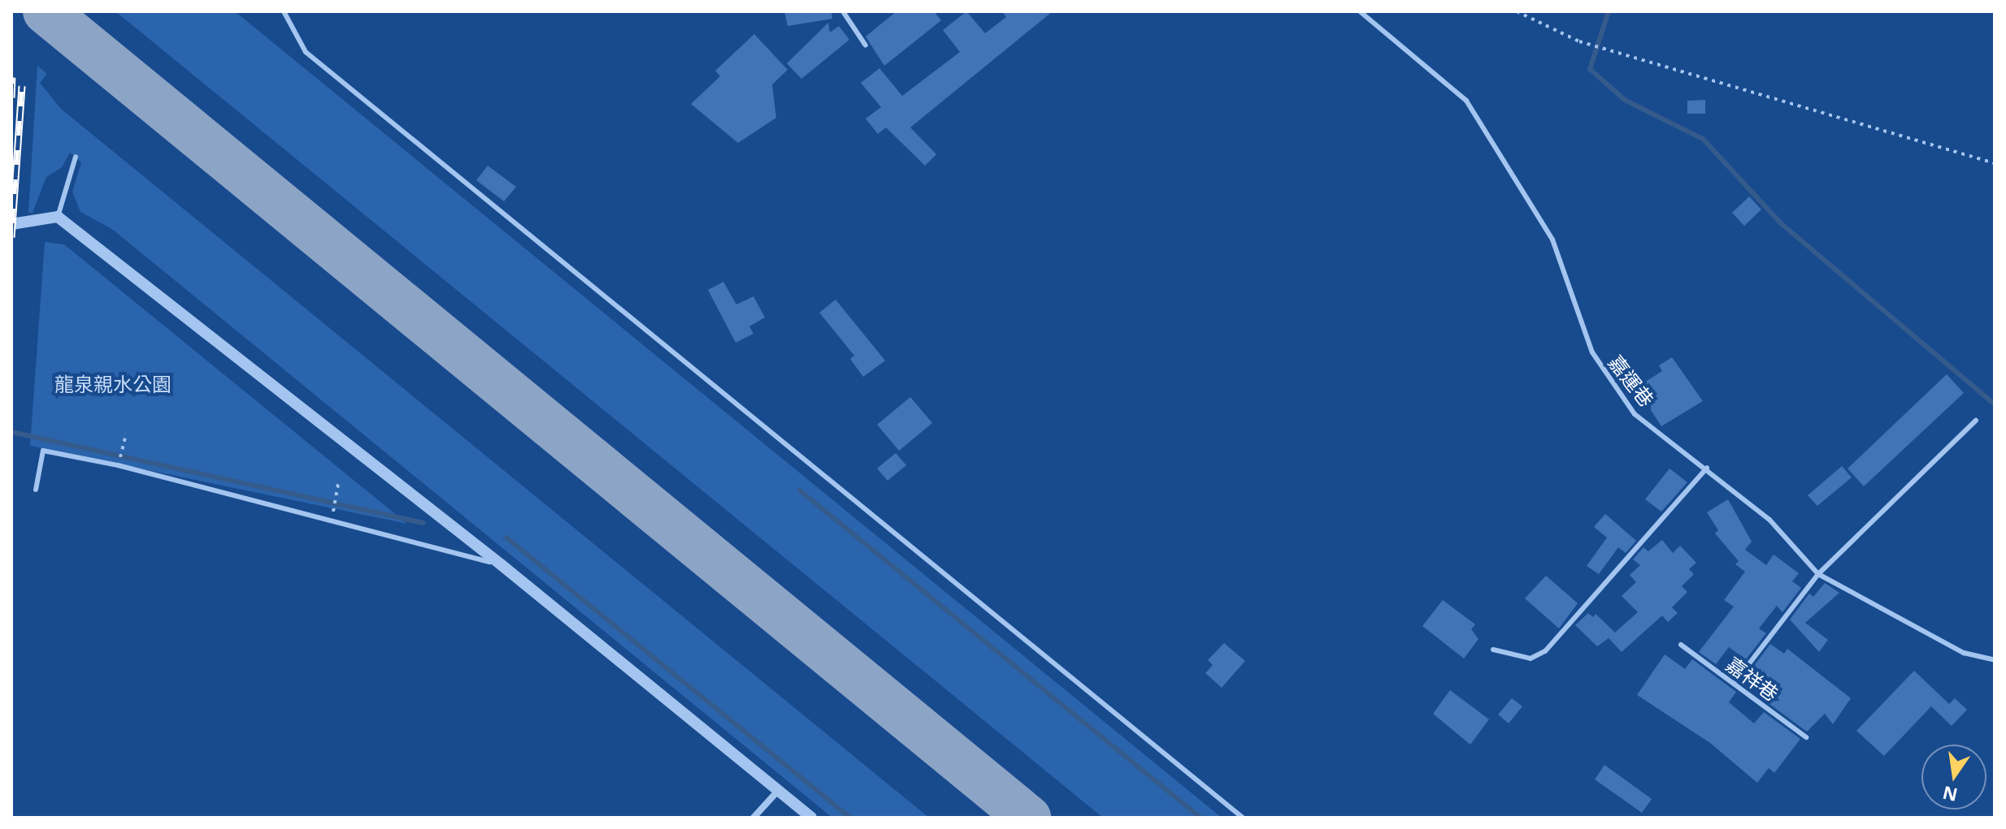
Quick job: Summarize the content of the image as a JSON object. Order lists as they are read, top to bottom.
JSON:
{
  "streets": {
    "lane": ["嘉運巷", "嘉祥巷"]
  },
  "parks": ["龍泉親水公園"],
  "north": "bottom"
}
